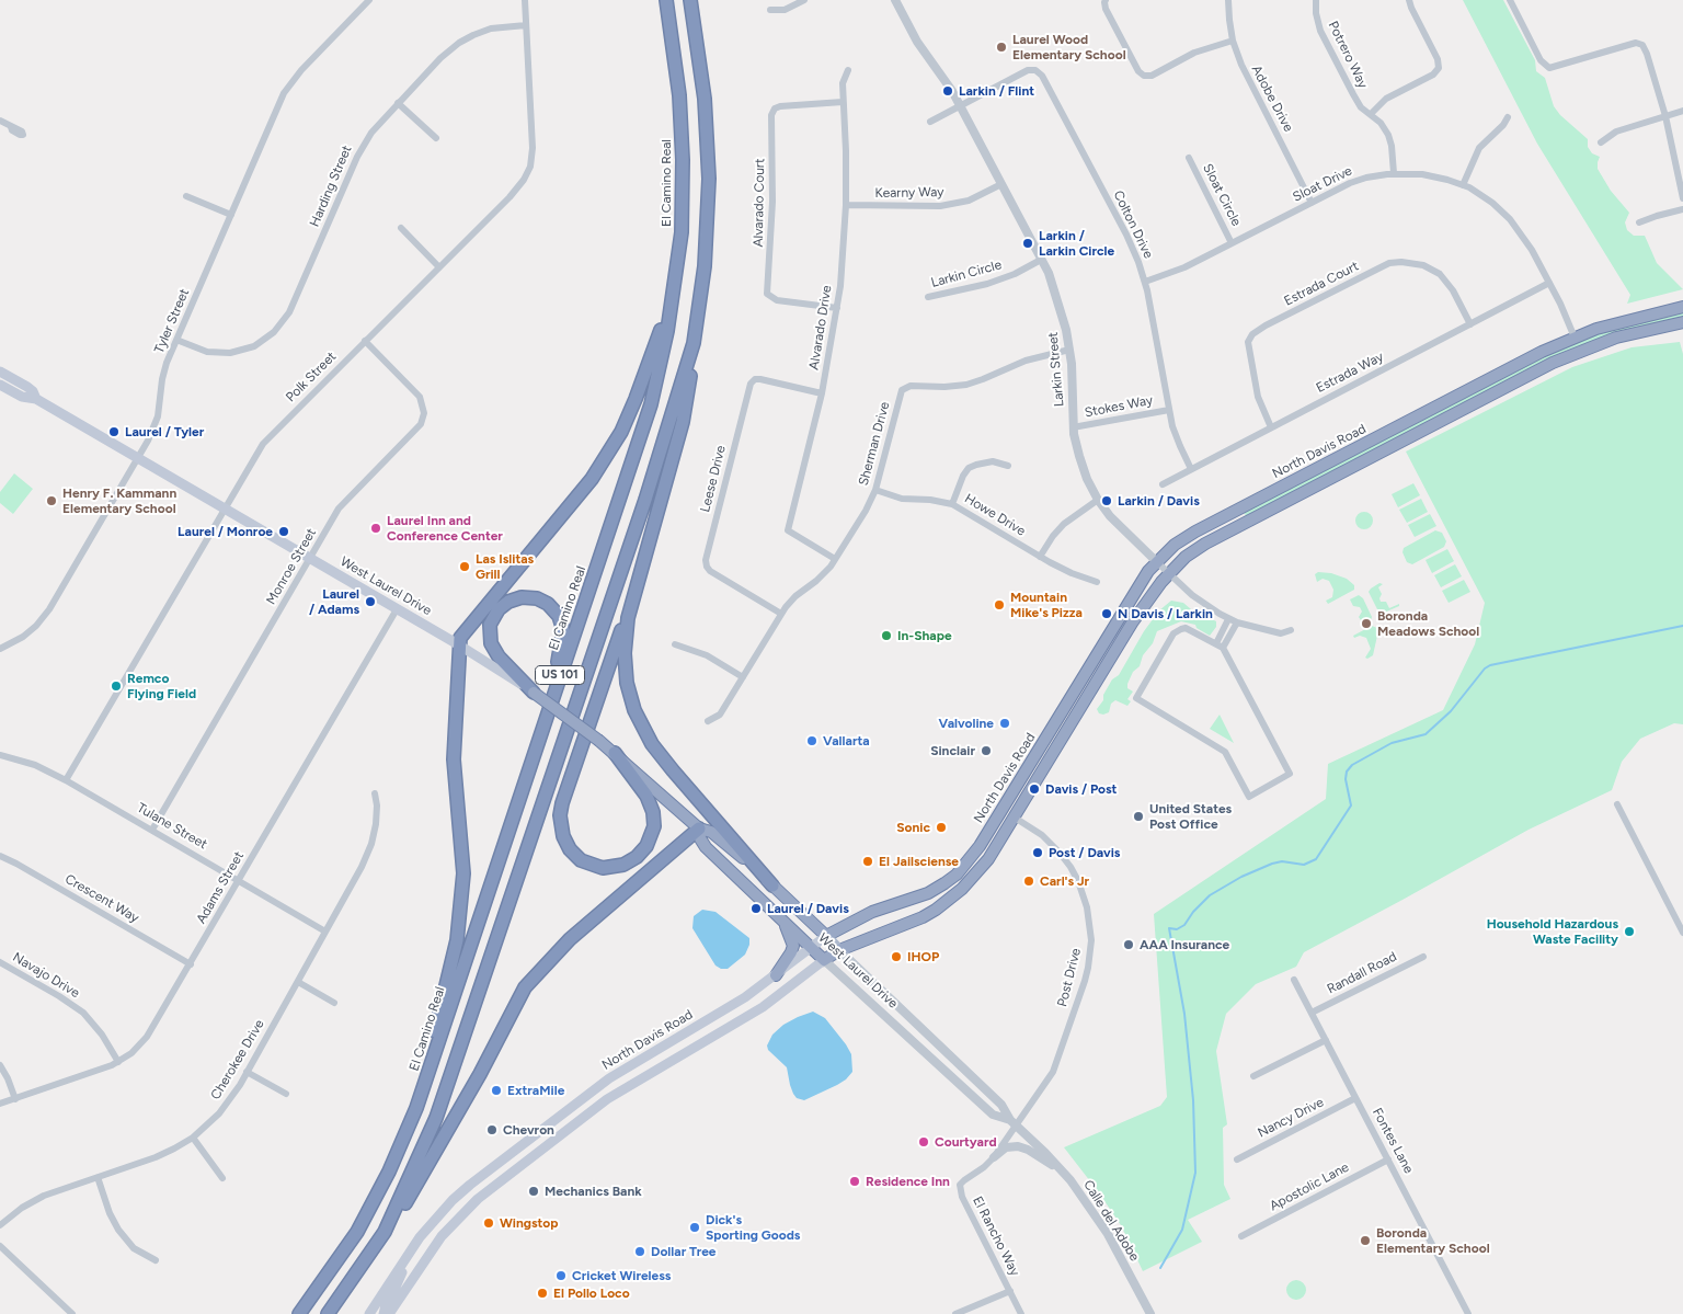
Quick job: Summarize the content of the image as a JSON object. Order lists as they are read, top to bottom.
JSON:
{
  "streets": {
    "highway": [
      "El Camino Real",
      "North Davis Road",
      "West Laurel Drive",
      "US 101"
    ],
    "street": [
      "Potrero Way",
      "Adobe Drive",
      "Sloat Drive",
      "Harding Street",
      "Kearny Way",
      "Sloat Circle",
      "Alvarado Court",
      "Colton Drive",
      "Larkin Circle",
      "Estrada Court",
      "Tyler Street",
      "Alvarado Drive",
      "Larkin Street",
      "Estrada Way",
      "Polk Street",
      "Stokes Way",
      "Sherman Drive",
      "Leese Drive",
      "Howe Drive",
      "Monroe Street",
      "Tulane Street",
      "Adams Street",
      "Crescent Way",
      "Randall Road",
      "Navajo Drive",
      "Post Drive",
      "Cherokee Drive",
      "Nancy Drive",
      "Fontes Lane",
      "Apostolic Lane",
      "Calle del Adobe",
      "El Rancho Way"
    ]
  },
  "crossings": [
    ["Potrero Way", "Sloat Drive"],
    ["Adobe Drive", "Sloat Drive"],
    ["Sloat Drive", "Sloat Circle"],
    ["Sloat Drive", "Colton Drive"],
    ["Sloat Drive", "Estrada Way"],
    ["Sloat Drive", "North Davis Road"],
    ["Harding Street", "Tyler Street"],
    ["Harding Street", "Polk Street"],
    ["Kearny Way", "Alvarado Drive"],
    ["Kearny Way", "Larkin Street"],
    ["Alvarado Court", "Alvarado Drive"],
    ["Colton Drive", "Larkin Street"],
    ["Colton Drive", "Estrada Way"],
    ["Colton Drive", "Stokes Way"],
    ["Larkin Circle", "Larkin Street"],
    ["Estrada Court", "Estrada Way"],
    ["Tyler Street", "West Laurel Drive"],
    ["Alvarado Drive", "Sherman Drive"],
    ["Alvarado Drive", "Leese Drive"],
    ["Larkin Street", "Stokes Way"],
    ["Larkin Street", "Sherman Drive"],
    ["Larkin Street", "North Davis Road"],
    ["Polk Street", "Monroe Street"],
    ["Polk Street", "West Laurel Drive"],
    ["Polk Street", "Tulane Street"],
    ["Sherman Drive", "Leese Drive"],
    ["Sherman Drive", "Howe Drive"],
    ["North Davis Road", "West Laurel Drive"],
    ["North Davis Road", "Post Drive"],
    ["Monroe Street", "West Laurel Drive"],
    ["Monroe Street", "Tulane Street"],
    ["West Laurel Drive", "Adams Street"],
    ["West Laurel Drive", "Post Drive"],
    ["West Laurel Drive", "Calle del Adobe"],
    ["West Laurel Drive", "El Rancho Way"],
    ["Tulane Street", "Adams Street"],
    ["Tulane Street", "Cherokee Drive"],
    ["Adams Street", "Crescent Way"],
    ["Adams Street", "Navajo Drive"],
    ["Randall Road", "Fontes Lane"],
    ["Post Drive", "Calle del Adobe"],
    ["Post Drive", "El Rancho Way"],
    ["Nancy Drive", "Fontes Lane"],
    ["Fontes Lane", "Apostolic Lane"],
    ["Calle del Adobe", "El Rancho Way"]
  ],
  "places": [
    "Laurel Wood Elementary School",
    "Larkin / Flint",
    "Larkin / Larkin Circle",
    "Laurel / Tyler",
    "Henry F. Kammann Elementary School",
    "Larkin / Davis",
    "Laurel Inn and Conference Center",
    "Laurel / Monroe",
    "Las Islitas Grill",
    "Laurel / Adams",
    "Mountain Mike's Pizza",
    "N Davis / Larkin",
    "Boronda Meadows School",
    "In-Shape",
    "Remco Flying Field",
    "Valvoline",
    "Vallarta",
    "Sinclair",
    "Davis / Post",
    "United States Post Office",
    "Sonic",
    "Post / Davis",
    "El Jailsciense",
    "Carl's Jr",
    "Laurel / Davis",
    "Household Hazardous Waste Facility",
    "AAA Insurance",
    "IHOP",
    "ExtraMile",
    "Chevron",
    "Courtyard",
    "Residence Inn",
    "Mechanics Bank",
    "Wingstop",
    "Dick's Sporting Goods",
    "Boronda Elementary School",
    "Dollar Tree",
    "Cricket Wireless",
    "El Pollo Loco"
  ]
}
